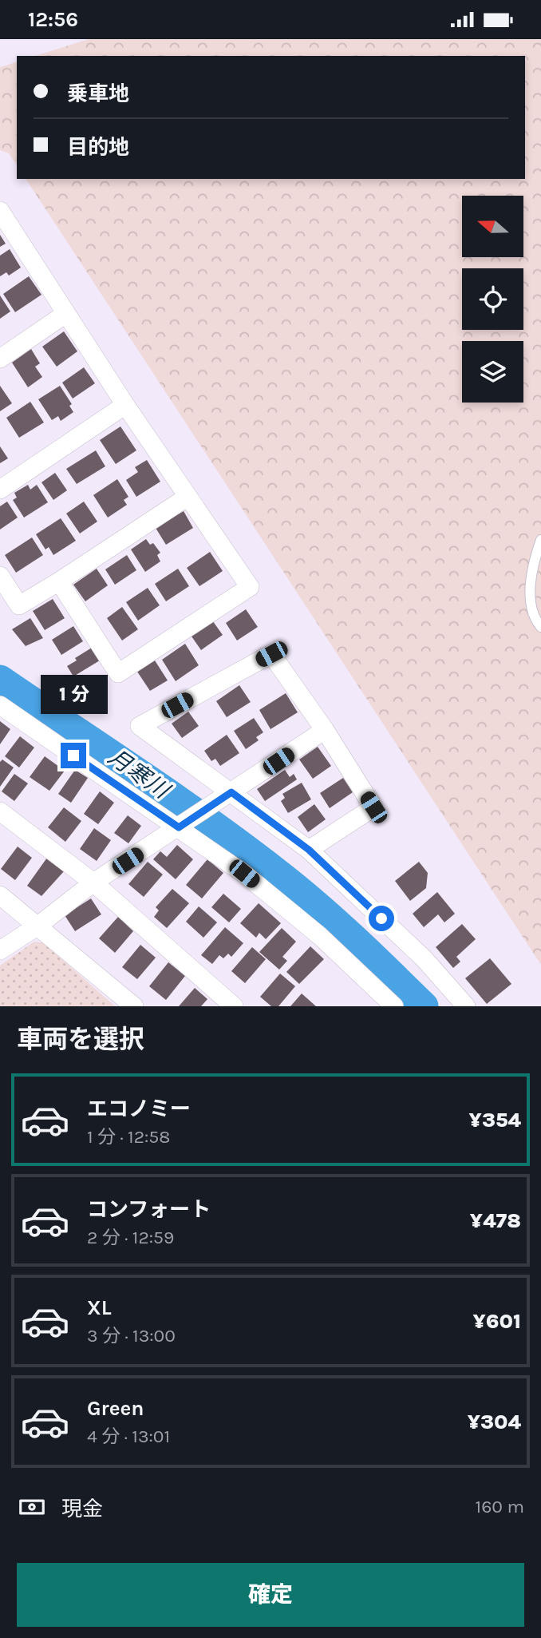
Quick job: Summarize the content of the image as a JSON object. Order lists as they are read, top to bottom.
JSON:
{
  "water": ["月寒川"],
  "north": "left",
  "page": {
    "status": "12:56",
    "banner": ["乗車地", "目的地"],
    "bubble": "1 分",
    "heading": "車両を選択",
    "list": [
      {
        "name": "エコノミー",
        "note": "1 分 · 12:58",
        "value": "¥354"
      },
      {
        "name": "コンフォート",
        "note": "2 分 · 12:59",
        "value": "¥478"
      },
      {
        "name": "XL",
        "note": "3 分 · 13:00",
        "value": "¥601"
      },
      {
        "name": "Green",
        "note": "4 分 · 13:01",
        "value": "¥304"
      }
    ],
    "pay": ["現金", "160 m"],
    "buttons": "確定"
  }
}
